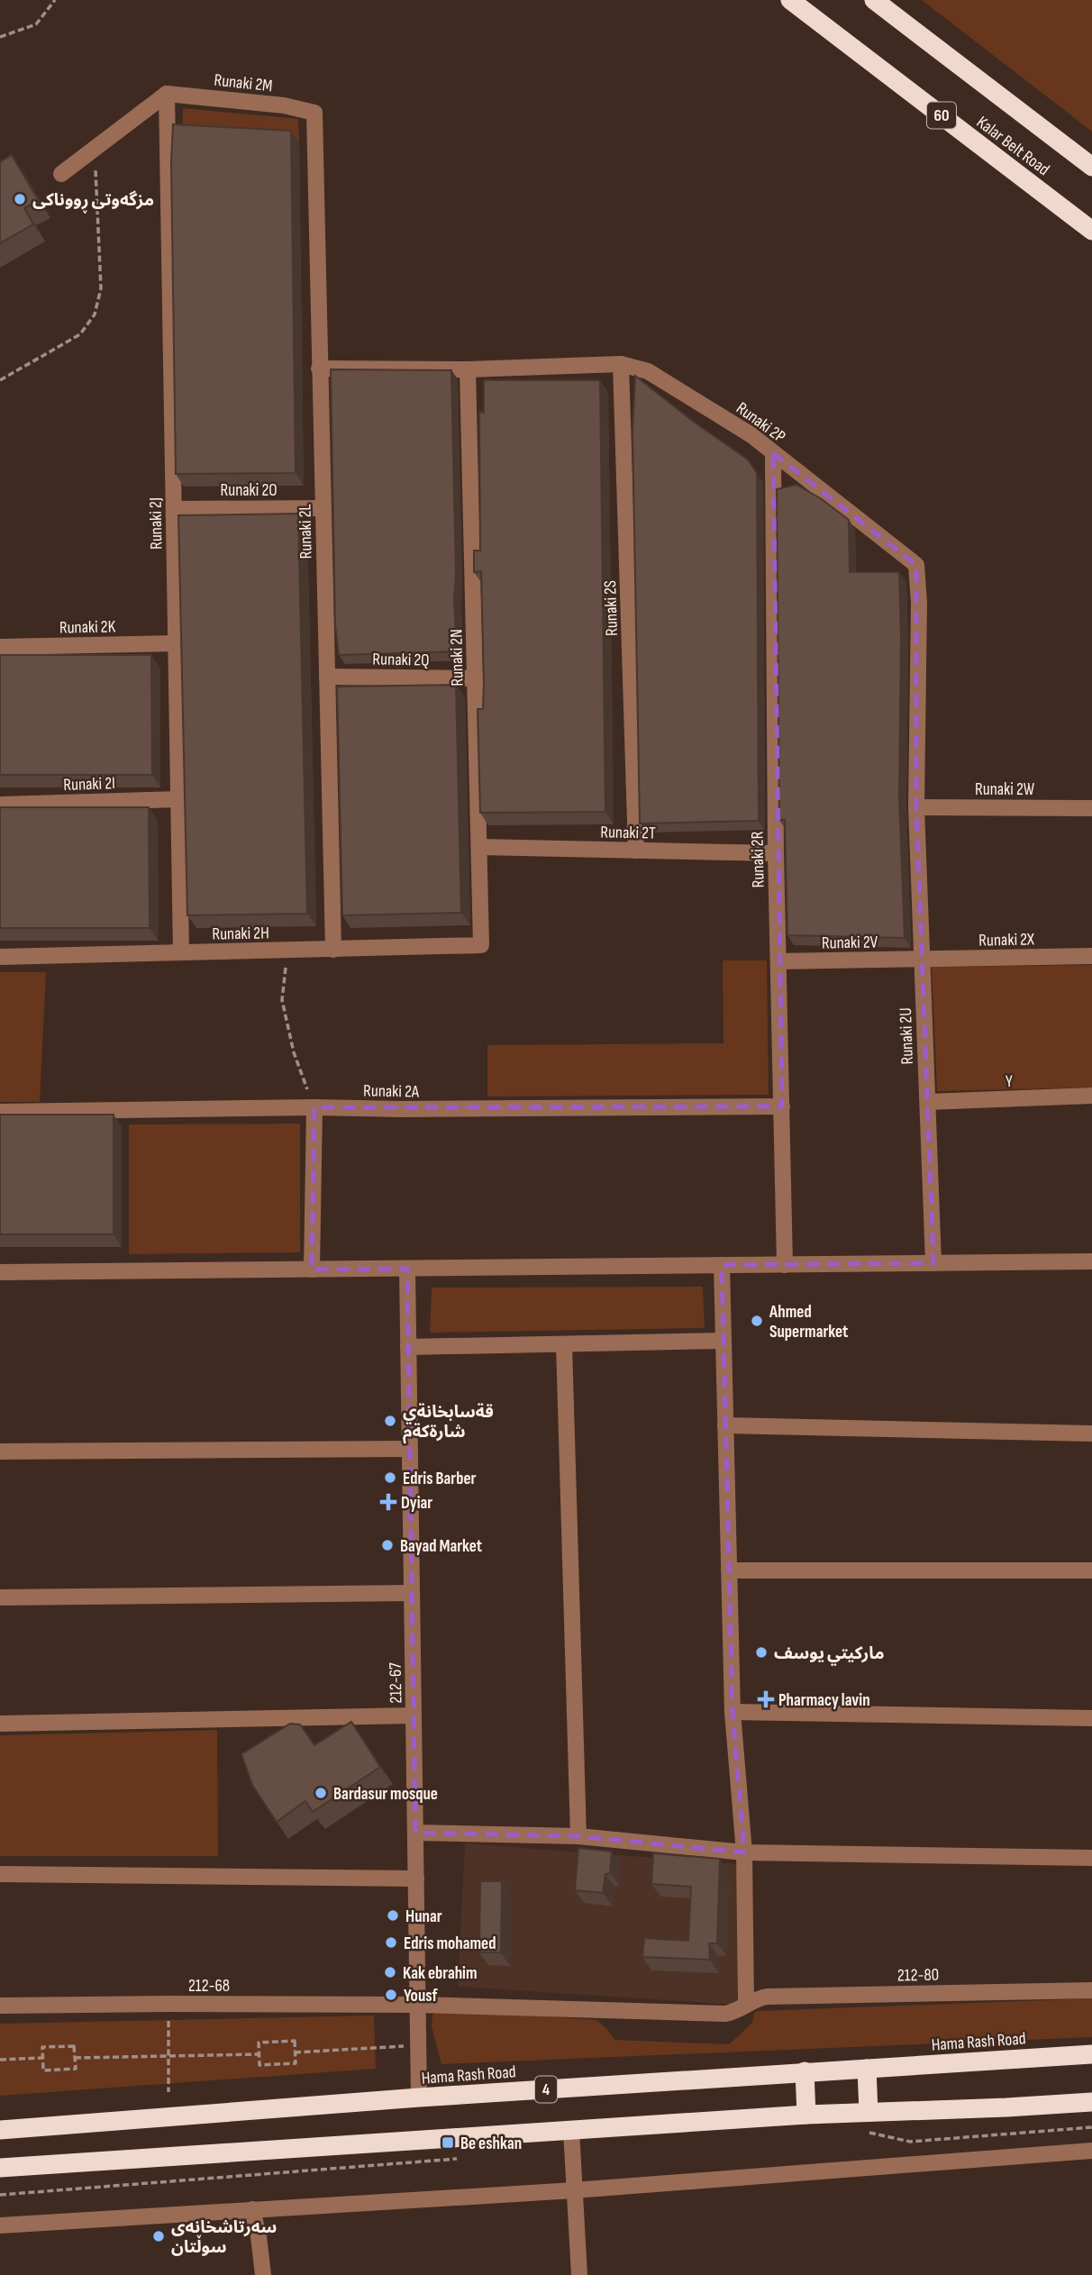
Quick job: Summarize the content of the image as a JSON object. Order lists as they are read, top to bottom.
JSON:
{
  "streets": {
    "highway": [
      "60",
      "Kalar Belt Road",
      "Hama Rash Road",
      "4"
    ],
    "street": [
      "Runaki 2M",
      "Runaki 2P",
      "Runaki 2O",
      "Runaki 2J",
      "Runaki 2L",
      "Runaki 2S",
      "Runaki 2K",
      "Runaki 2N",
      "Runaki 2Q",
      "Runaki 2I",
      "Runaki 2W",
      "Runaki 2T",
      "Runaki 2R",
      "Runaki 2H",
      "Runaki 2X",
      "Runaki 2V",
      "Runaki 2U",
      "Y",
      "Runaki 2A",
      "212-67",
      "212-80",
      "212-68"
    ]
  },
  "crossings": [
    ["Runaki 2M", "Runaki 2J"],
    ["Runaki 2M", "Runaki 2L"],
    ["Runaki 2P", "Runaki 2L"],
    ["Runaki 2P", "Runaki 2S"],
    ["Runaki 2P", "Runaki 2N"],
    ["Runaki 2P", "Runaki 2W"],
    ["Runaki 2P", "Runaki 2R"],
    ["Runaki 2P", "Runaki 2U"],
    ["Runaki 2O", "Runaki 2J"],
    ["Runaki 2O", "Runaki 2L"],
    ["Runaki 2J", "Runaki 2K"],
    ["Runaki 2J", "Runaki 2I"],
    ["Runaki 2J", "Runaki 2H"],
    ["Runaki 2L", "Runaki 2Q"],
    ["Runaki 2L", "Runaki 2H"],
    ["Runaki 2S", "Runaki 2T"],
    ["Runaki 2N", "Runaki 2Q"],
    ["Runaki 2N", "Runaki 2T"],
    ["Runaki 2N", "Runaki 2H"],
    ["Runaki 2W", "Runaki 2U"],
    ["Runaki 2T", "Runaki 2R"],
    ["Runaki 2R", "Runaki 2V"],
    ["Runaki 2R", "Runaki 2A"],
    ["Runaki 2X", "Runaki 2V"],
    ["Runaki 2X", "Runaki 2U"],
    ["Runaki 2V", "Runaki 2U"],
    ["Runaki 2U", "Y"],
    ["212-67", "212-80"],
    ["212-67", "212-68"],
    ["212-67", "Hama Rash Road"],
    ["212-80", "212-68"]
  ],
  "places": {
    "other": [
      "مزگەوتی ڕووناکی",
      "Ahmed Supermarket",
      "قةسابخانةي شارةكةم",
      "Edris Barber",
      "Bayad Market",
      "ماركيتي يوسف",
      "Bardasur mosque",
      "Hunar",
      "Edris mohamed",
      "Kak ebrahim",
      "Yousf",
      "سەرتاشخانەی سوڵتان"
    ],
    "health": ["Dyiar", "Pharmacy lavin"],
    "transit": ["Be eshkan"]
  }
}
